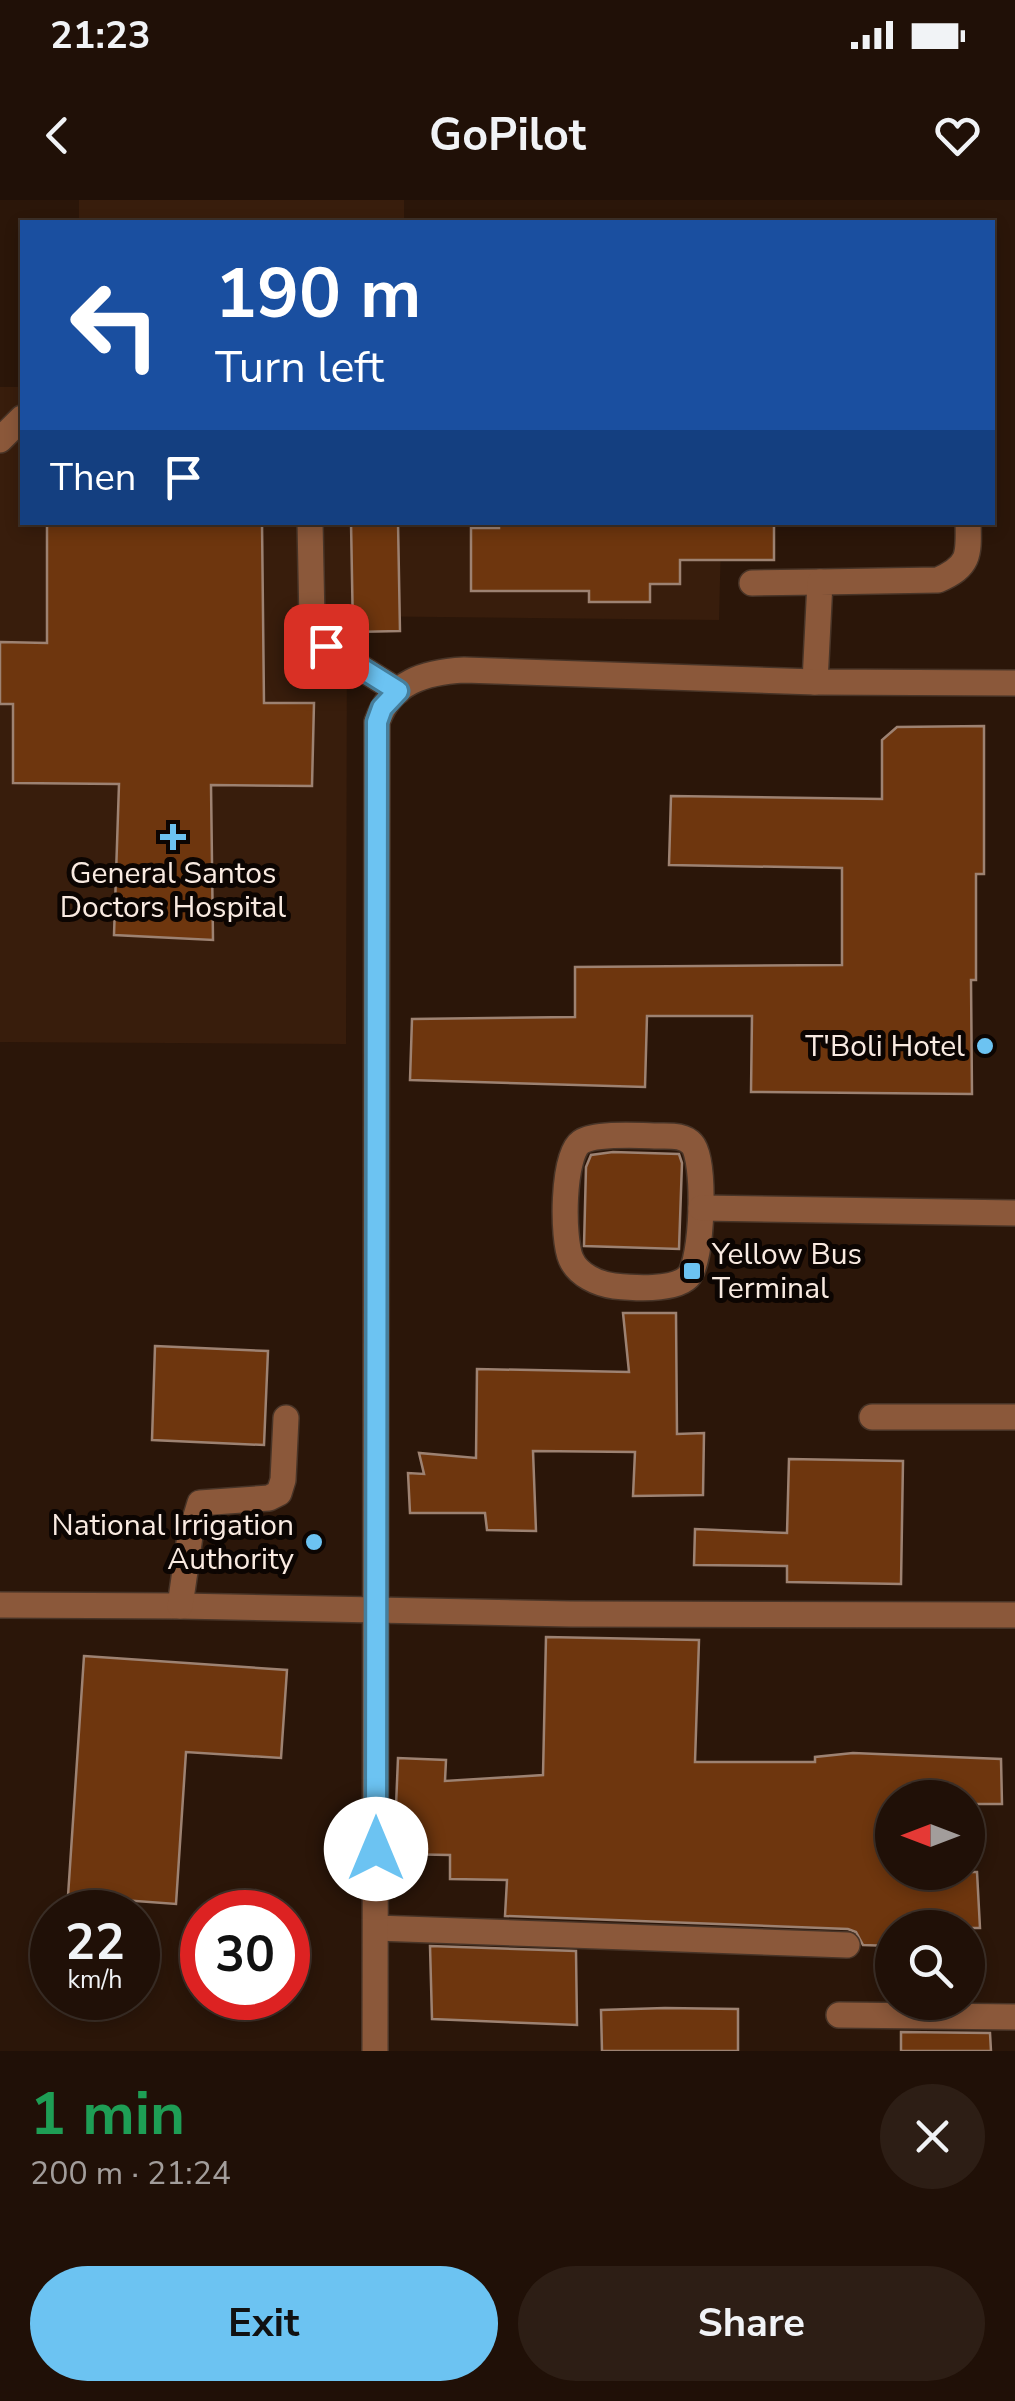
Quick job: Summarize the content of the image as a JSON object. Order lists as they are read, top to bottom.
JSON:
{
  "places": {
    "health": ["General Santos Doctors Hospital"],
    "other": ["T'Boli Hotel", "National Irrigation Authority"],
    "transit": ["Yellow Bus Terminal"]
  },
  "north": "left",
  "page": {
    "status": "21:23",
    "header": "GoPilot",
    "turn": ["190 m", "Turn left"],
    "then": "Then",
    "speed": "22 km/h",
    "limit": "30",
    "heading": ["1 min", "200 m · 21:24"],
    "buttons": ["Exit", "Share"]
  }
}
